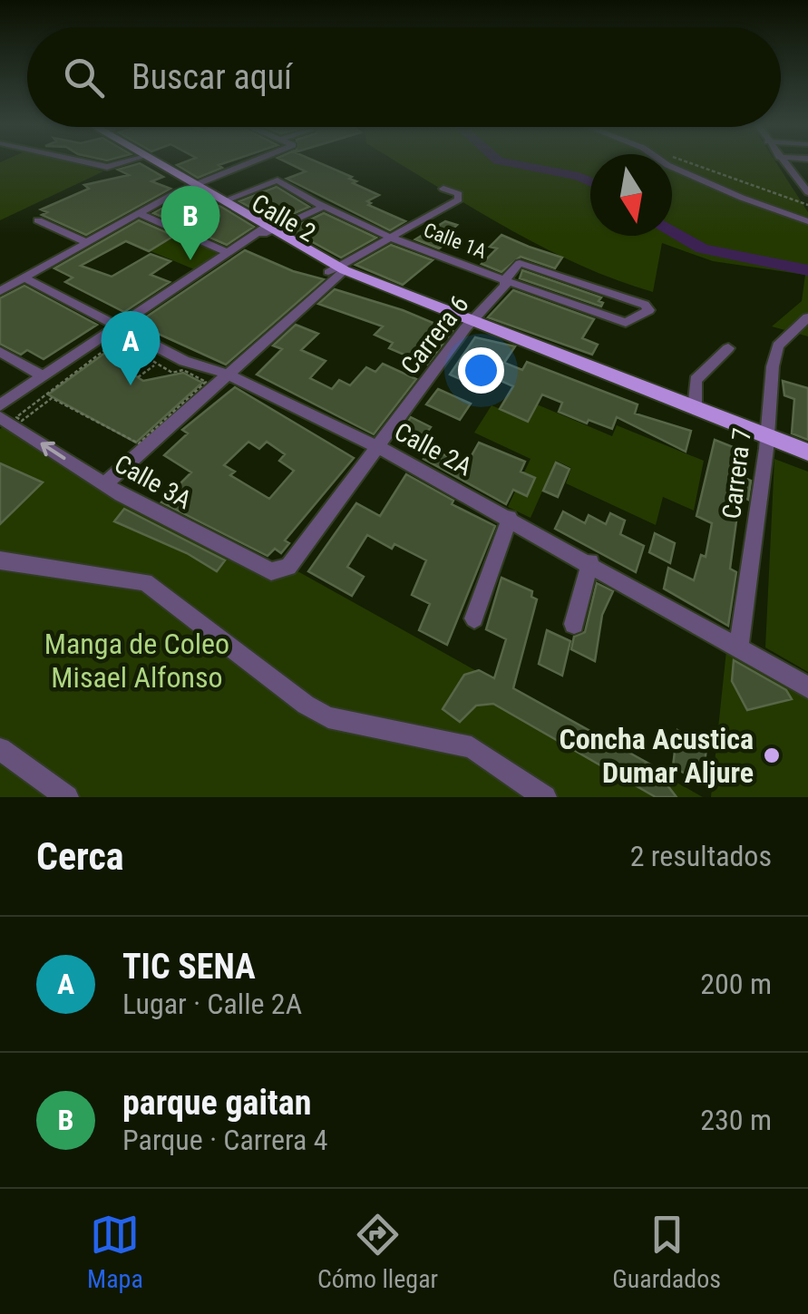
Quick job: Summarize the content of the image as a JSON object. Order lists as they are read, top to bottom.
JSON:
{
  "streets": {
    "main road": ["Calle 2"],
    "street": [
      "Calle 1A",
      "Carrera 6",
      "Calle 2A",
      "Carrera 7",
      "Calle 3A"
    ]
  },
  "crossings": [
    ["Calle 2", "Calle 1A"],
    ["Calle 2", "Carrera 6"],
    ["Calle 2", "Carrera 7"],
    ["Calle 1A", "Carrera 6"],
    ["Carrera 6", "Calle 2A"],
    ["Carrera 6", "Calle 3A"],
    ["Calle 2A", "Carrera 7"]
  ],
  "parks": ["Manga de Coleo Misael Alfonso"],
  "places": ["Concha Acustica Dumar Aljure"],
  "north": "bottom",
  "page": {
    "search": "Buscar aquí",
    "pins": ["B", "A"],
    "heading": ["Cerca", "2 resultados"],
    "list": [
      {
        "mark": "A",
        "name": "TIC SENA",
        "note": "Lugar · Calle 2A",
        "value": "200 m"
      },
      {
        "mark": "B",
        "name": "parque gaitan",
        "note": "Parque · Carrera 4",
        "value": "230 m"
      }
    ],
    "nav": ["Mapa", "Cómo llegar", "Guardados"]
  }
}
